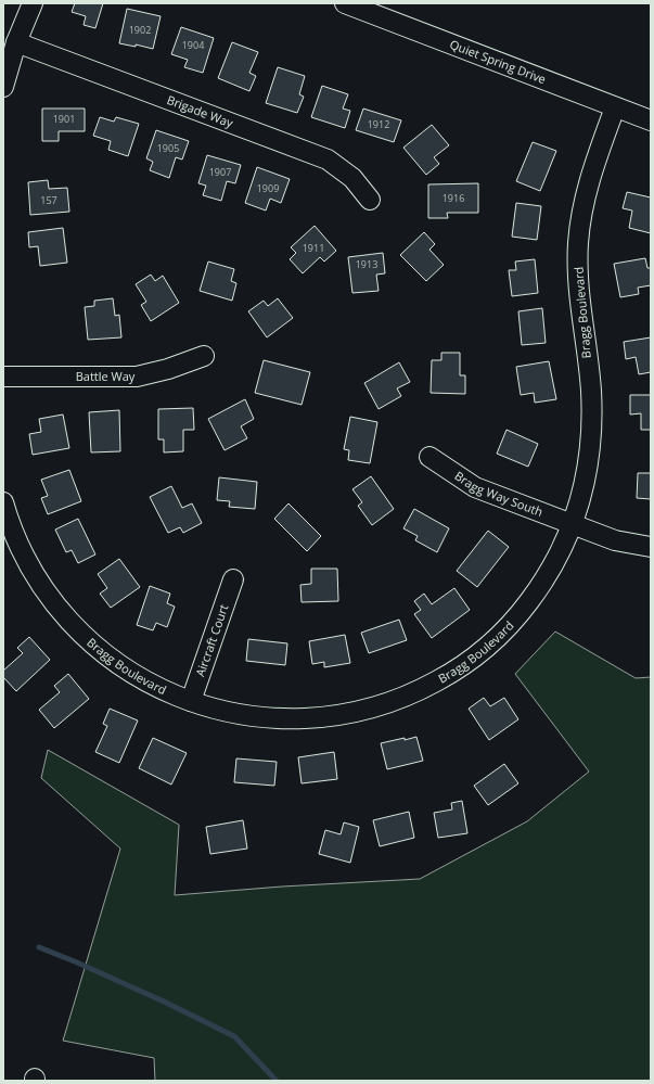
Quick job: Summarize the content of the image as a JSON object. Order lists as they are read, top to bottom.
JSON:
{
  "streets": {
    "street": [
      "Quiet Spring Drive",
      "Brigade Way",
      "Bragg Boulevard",
      "Battle Way",
      "Bragg Way South",
      "Aircraft Court"
    ]
  },
  "crossings": [
    ["Quiet Spring Drive", "Bragg Boulevard"],
    ["Bragg Boulevard", "Bragg Way South"],
    ["Bragg Boulevard", "Aircraft Court"]
  ],
  "house_numbers": [
    "1902",
    "1904",
    "1901",
    "1912",
    "1905",
    "1907",
    "1909",
    "1916",
    "157",
    "1911",
    "1913"
  ]
}
